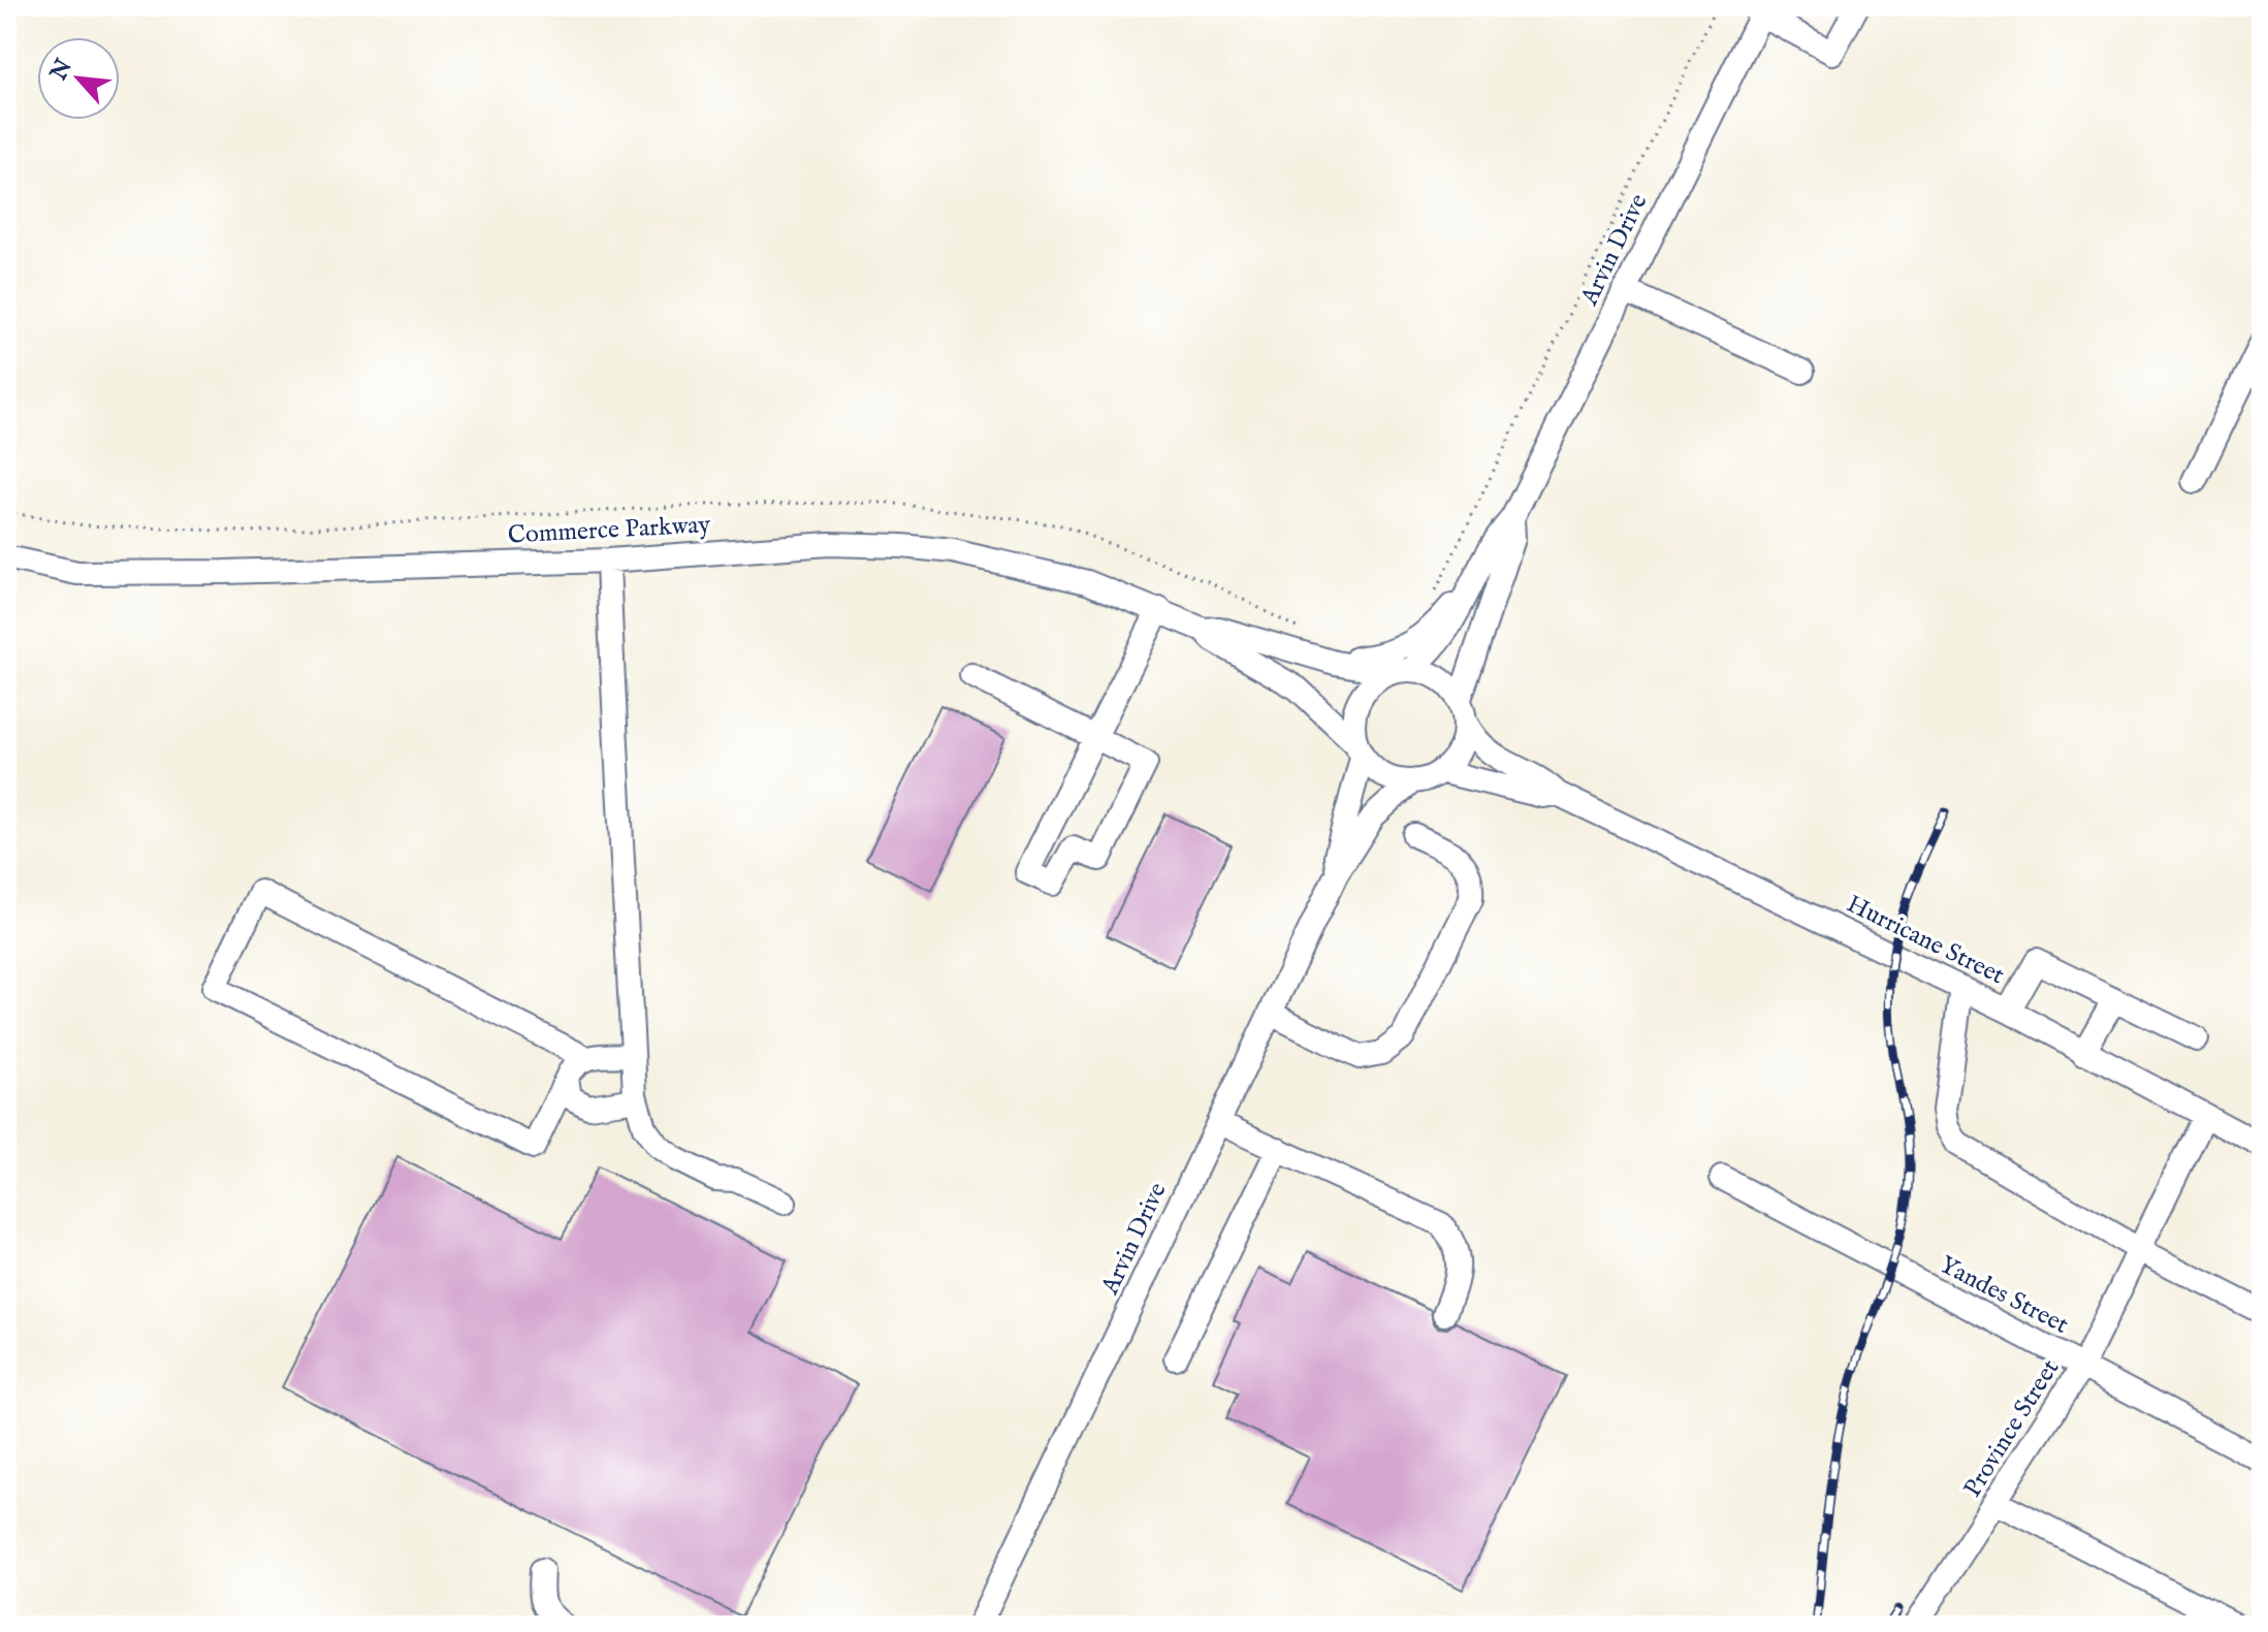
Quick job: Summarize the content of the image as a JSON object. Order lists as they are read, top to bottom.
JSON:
{
  "streets": {
    "street": [
      "Arvin Drive",
      "Commerce Parkway",
      "Hurricane Street",
      "Yandes Street",
      "Province Street"
    ]
  },
  "crossings": [
    ["Arvin Drive", "Commerce Parkway"],
    ["Arvin Drive", "Hurricane Street"],
    ["Commerce Parkway", "Hurricane Street"],
    ["Hurricane Street", "Province Street"],
    ["Yandes Street", "Province Street"]
  ],
  "north": "top left"
}
